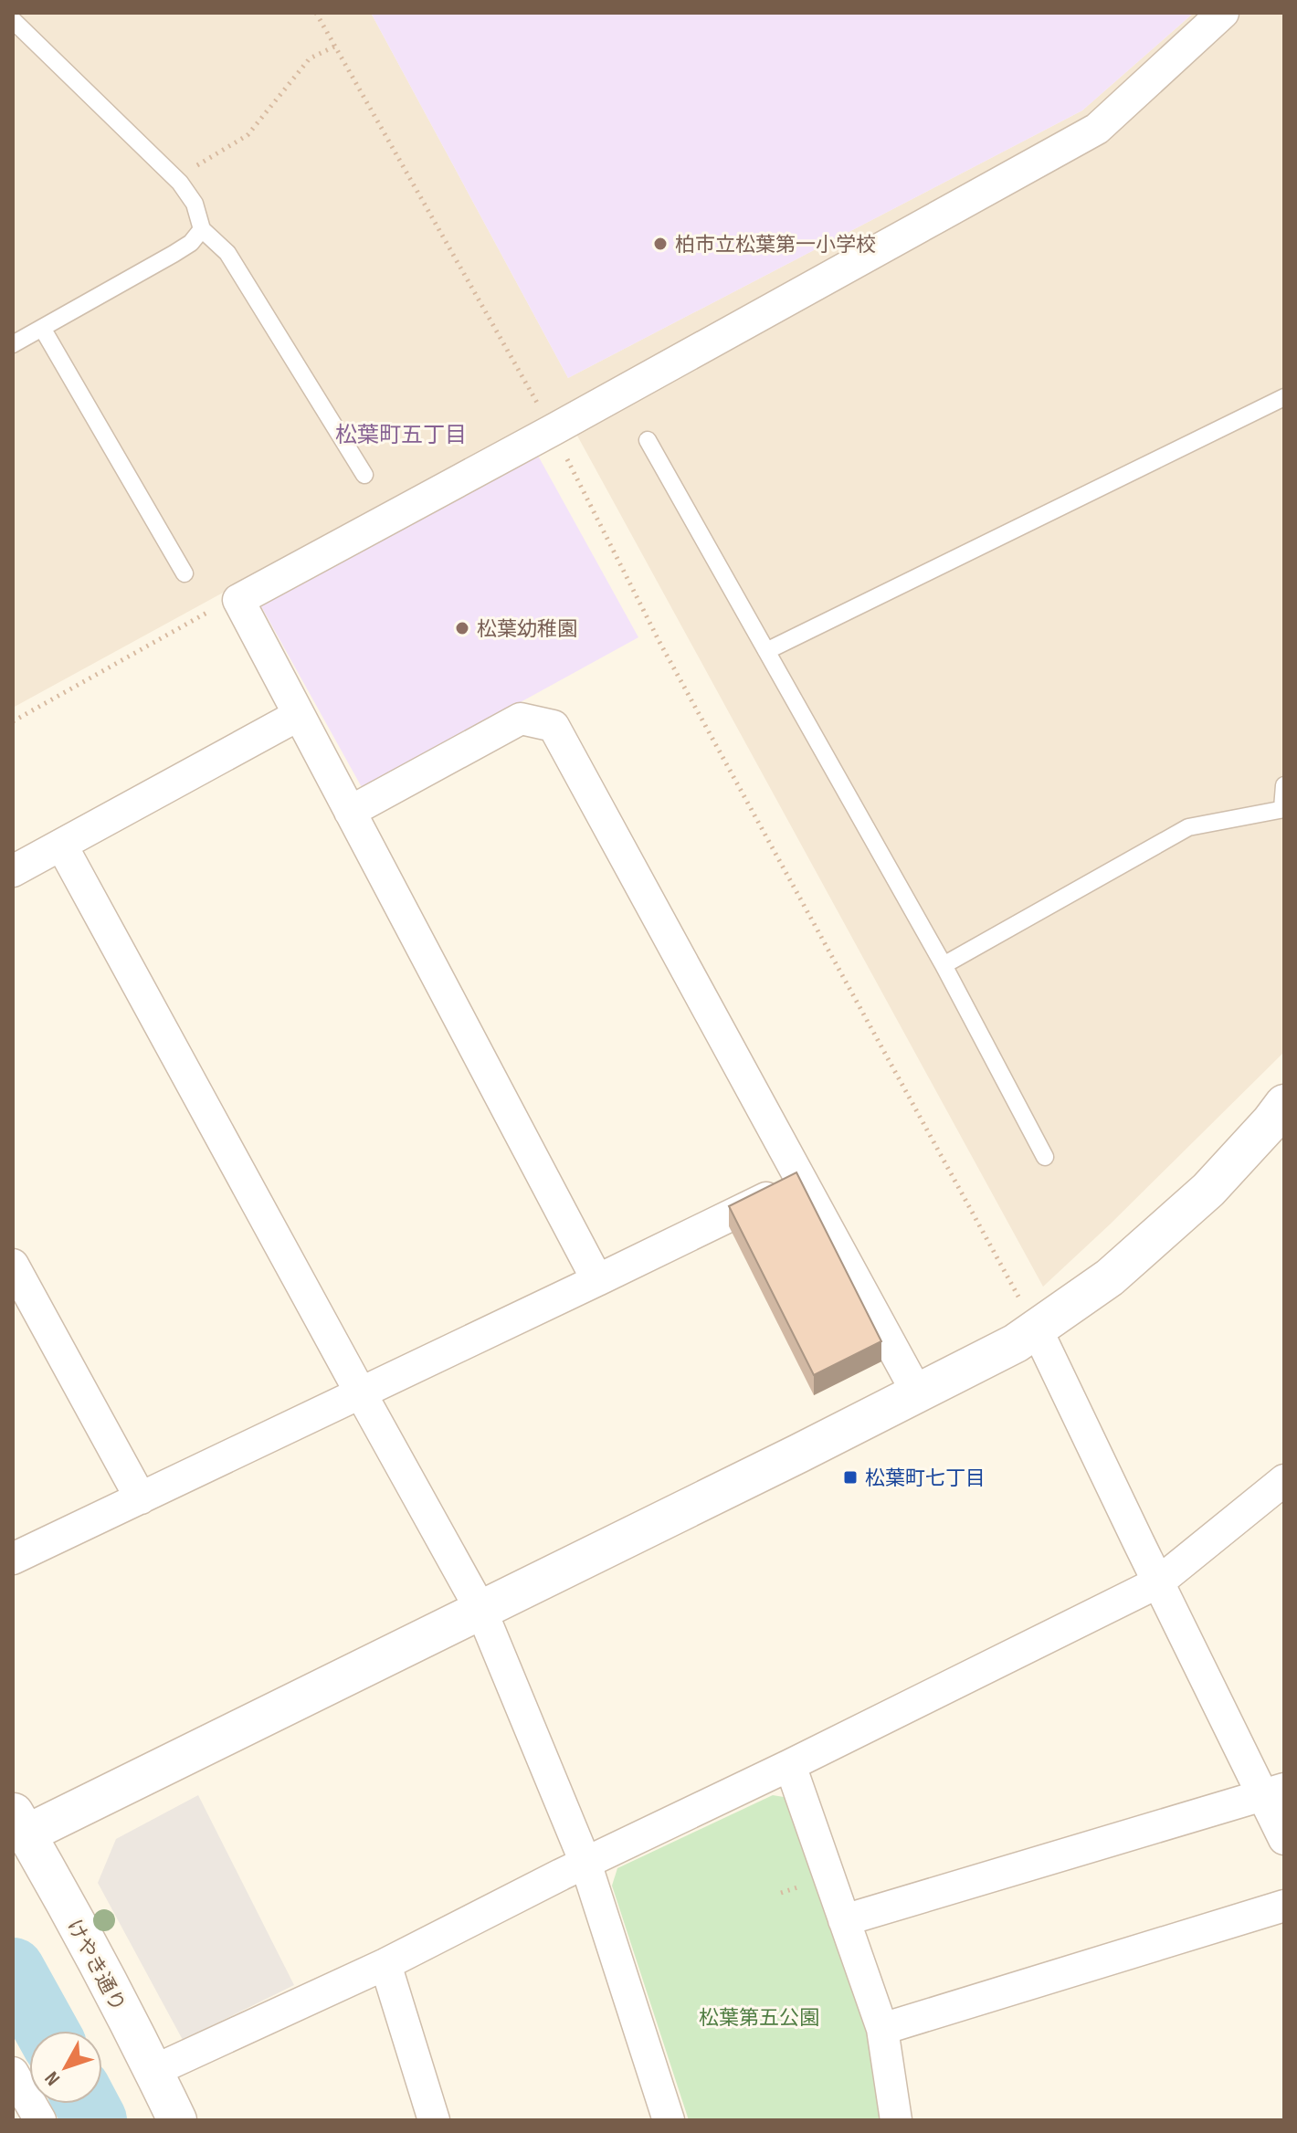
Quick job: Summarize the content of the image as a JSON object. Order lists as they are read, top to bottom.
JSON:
{
  "streets": {
    "street": ["けやき通り"]
  },
  "districts": ["松葉町五丁目"],
  "parks": ["松葉第五公園"],
  "places": {
    "other": ["柏市立松葉第一小学校", "松葉幼稚園"],
    "transit": ["松葉町七丁目"]
  },
  "north": "bottom left"
}
